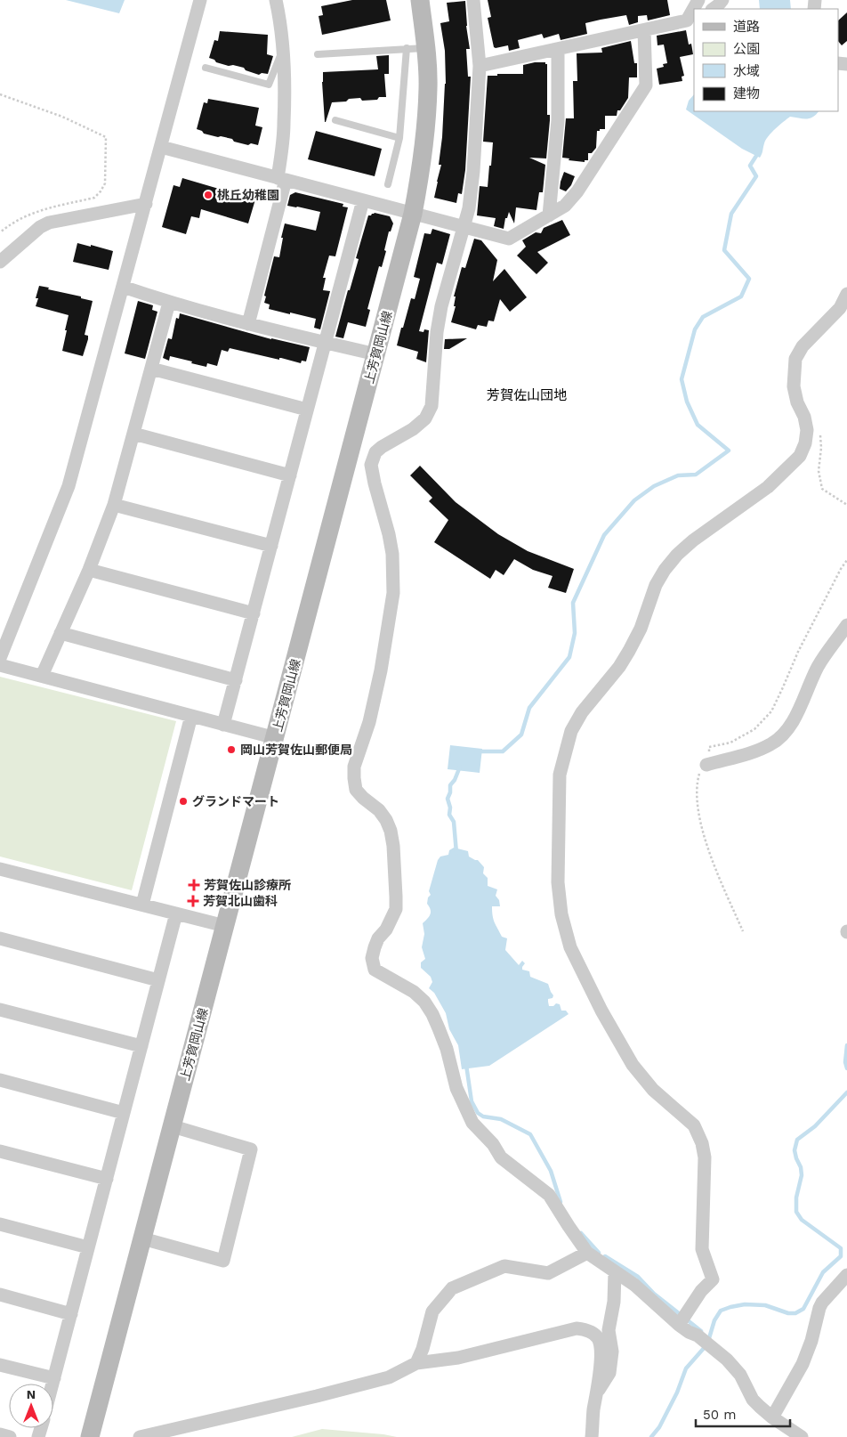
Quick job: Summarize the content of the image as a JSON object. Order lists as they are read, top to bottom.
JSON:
{
  "streets": {
    "main road": ["上芳賀岡山線"]
  },
  "districts": ["芳賀佐山団地"],
  "places": {
    "other": ["桃丘幼稚園", "岡山芳賀佐山郵便局", "グランドマート"],
    "health": ["芳賀佐山診療所", "芳賀北山歯科"]
  },
  "legend": [
    "道路",
    "公園",
    "水域",
    "建物"
  ],
  "scale_bar": "50 m",
  "north": "top"
}
